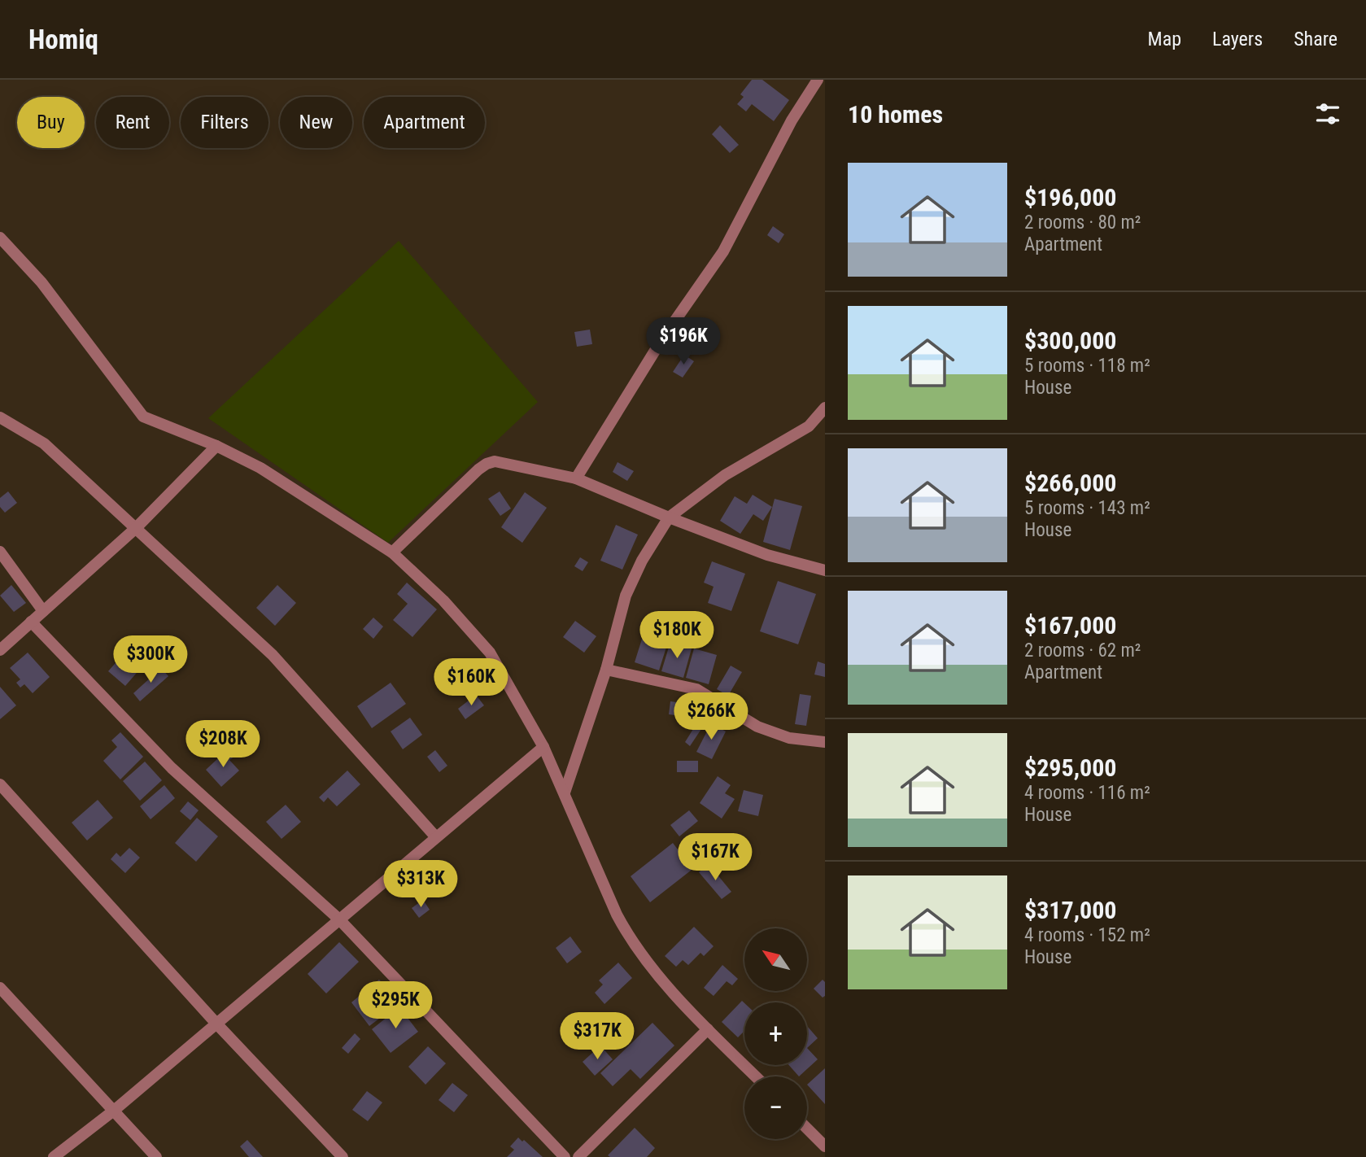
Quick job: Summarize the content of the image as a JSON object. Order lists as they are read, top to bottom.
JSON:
{
  "north": "top left",
  "page": {
    "header": "Homiq",
    "nav": ["Map", "Layers", "Share"],
    "heading": "10 homes",
    "chip": [
      "Buy",
      "Rent",
      "Filters",
      "New",
      "Apartment"
    ],
    "list": [
      {
        "name": "$196,000",
        "note": "2 rooms · 80 m² · Apartment"
      },
      {
        "name": "$300,000",
        "note": "5 rooms · 118 m² · House"
      },
      {
        "name": "$266,000",
        "note": "5 rooms · 143 m² · House"
      },
      {
        "name": "$167,000",
        "note": "2 rooms · 62 m² · Apartment"
      },
      {
        "name": "$295,000",
        "note": "4 rooms · 116 m² · House"
      },
      {
        "name": "$317,000",
        "note": "4 rooms · 152 m² · House"
      }
    ],
    "price": [
      "$196K",
      "$180K",
      "$300K",
      "$160K",
      "$266K",
      "$208K",
      "$167K",
      "$313K",
      "$295K",
      "$317K"
    ],
    "map_buttons": ["+", "−"]
  }
}
